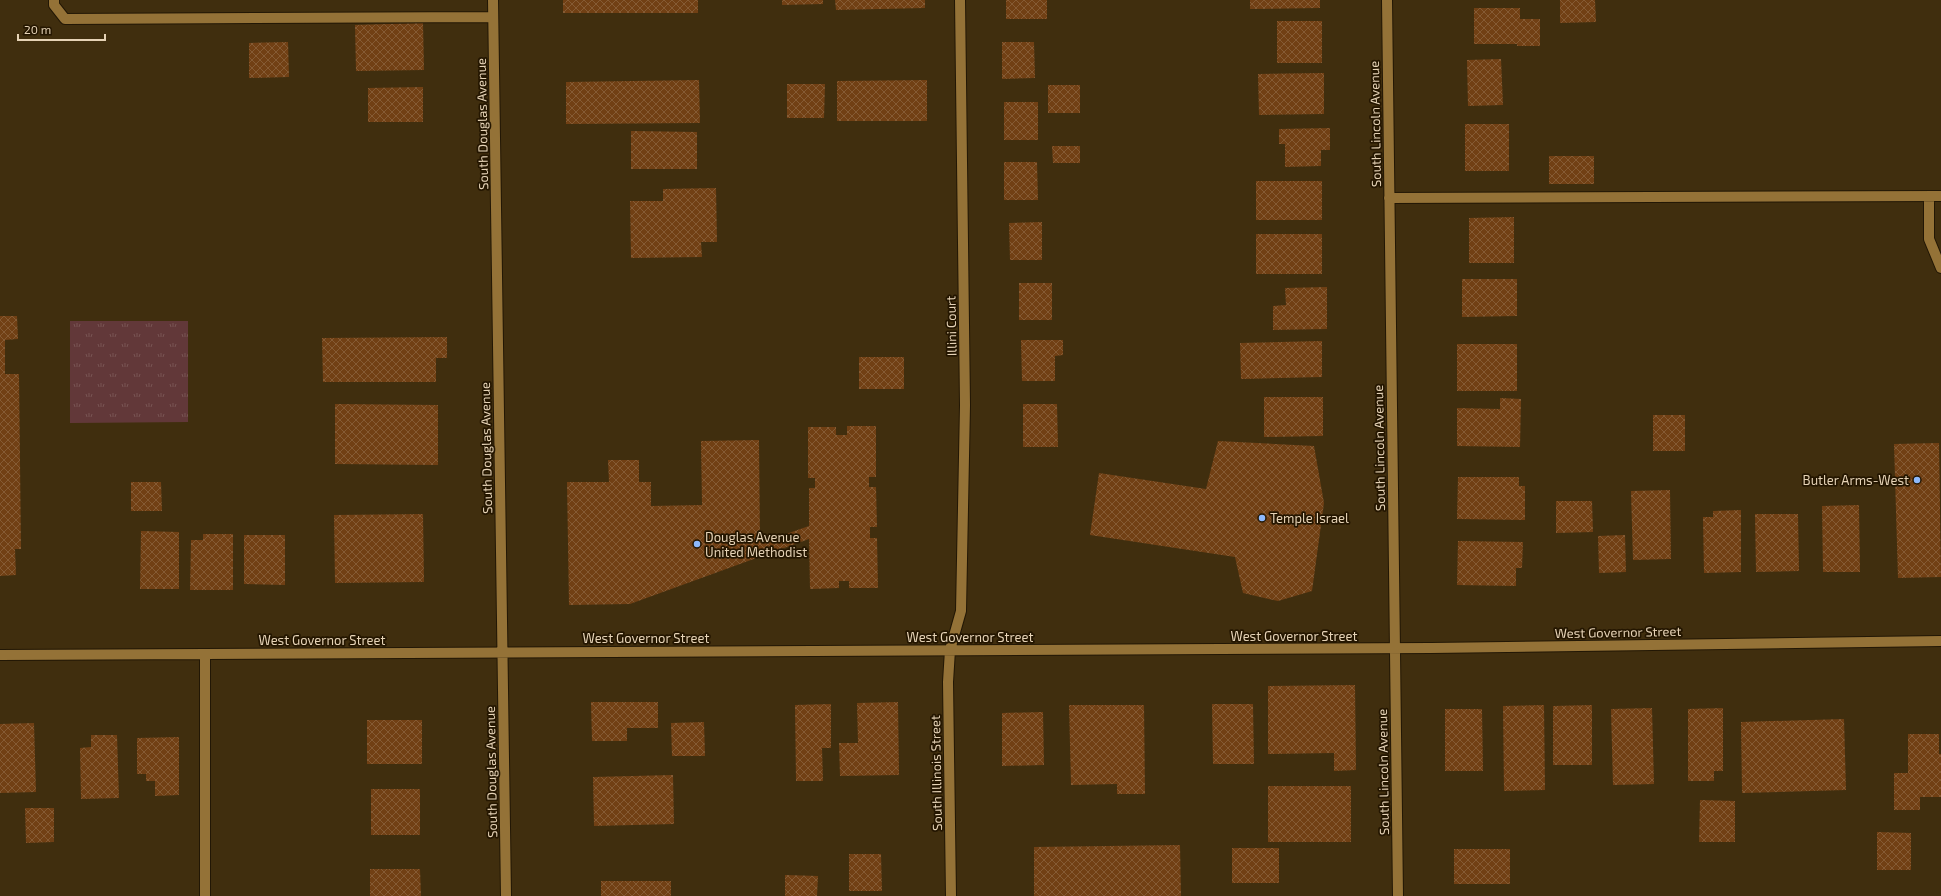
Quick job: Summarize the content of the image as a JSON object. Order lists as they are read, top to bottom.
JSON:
{
  "streets": {
    "street": [
      "South Douglas Avenue",
      "South Lincoln Avenue",
      "Illini Court",
      "West Governor Street",
      "South Illinois Street"
    ]
  },
  "crossings": [
    ["South Douglas Avenue", "West Governor Street"],
    ["South Lincoln Avenue", "West Governor Street"],
    ["Illini Court", "West Governor Street"],
    ["Illini Court", "South Illinois Street"],
    ["West Governor Street", "South Illinois Street"]
  ],
  "places": ["Butler Arms-West", "Temple Israel", "Douglas Avenue United Methodist"],
  "scale_bar": "20 m"
}
